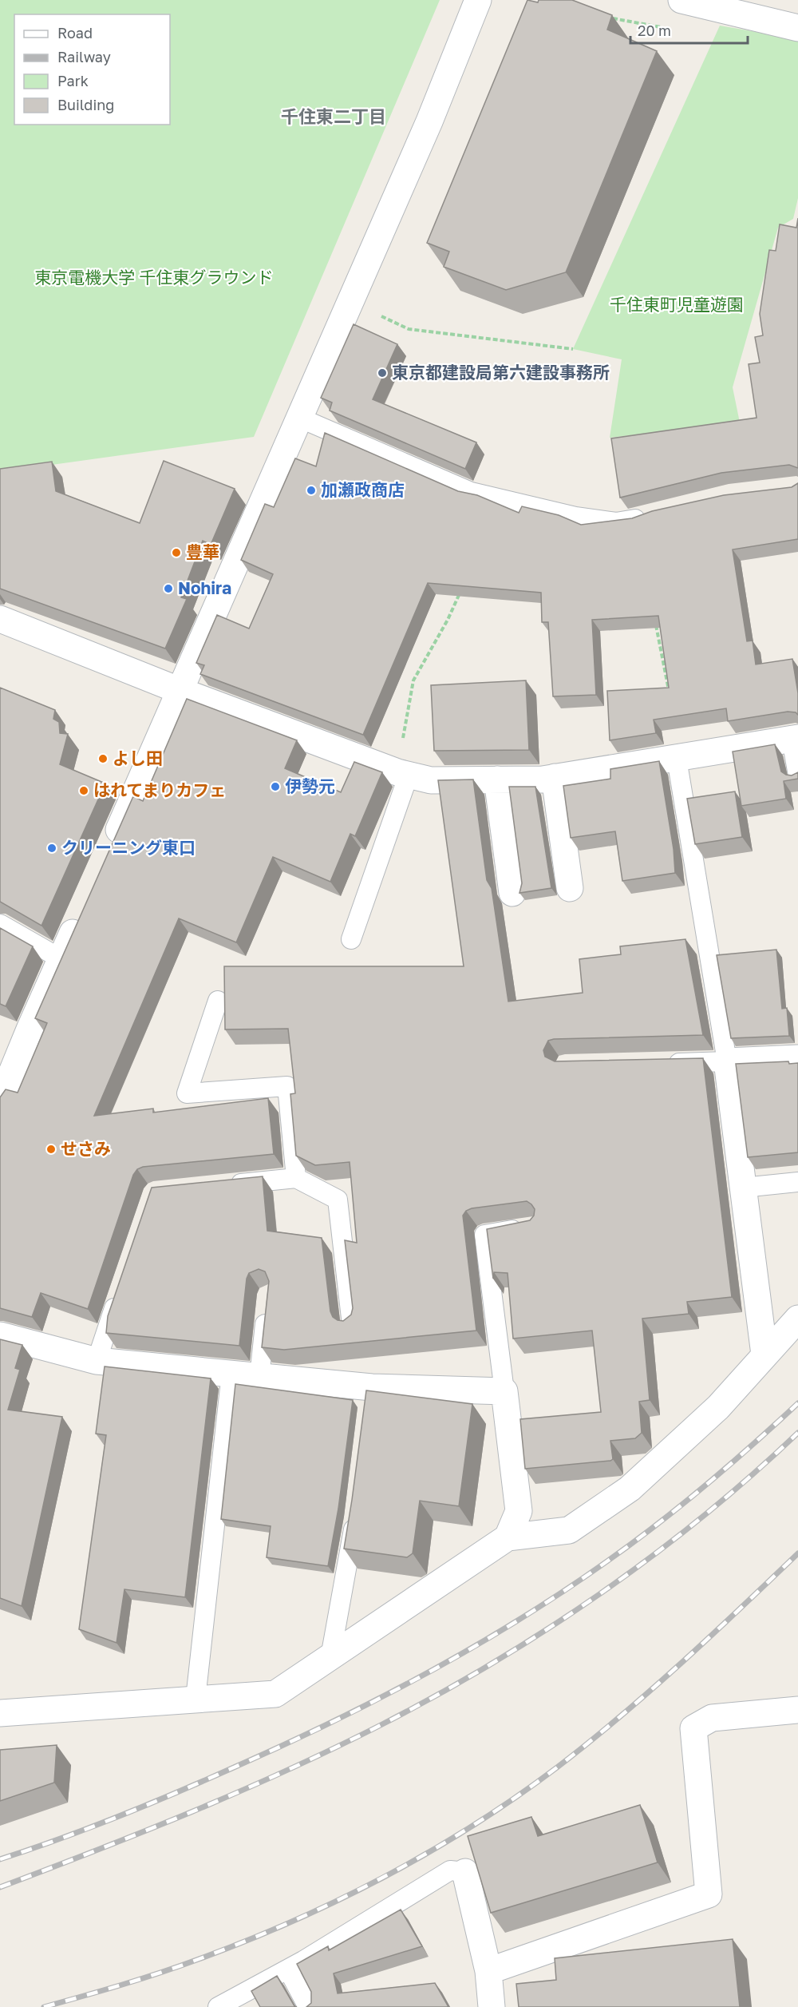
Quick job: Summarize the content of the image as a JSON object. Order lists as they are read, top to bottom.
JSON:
{
  "districts": ["千住東二丁目"],
  "parks": ["東京電機大学 千住東グラウンド", "千住東町児童遊園"],
  "places": [
    "東京都建設局第六建設事務所",
    "加瀬政商店",
    "豊華",
    "Nohira",
    "よし田",
    "伊勢元",
    "はれてまりカフェ",
    "クリーニング東口",
    "せさみ"
  ],
  "legend": [
    "Road",
    "Railway",
    "Park",
    "Building"
  ],
  "scale_bar": "20 m"
}
